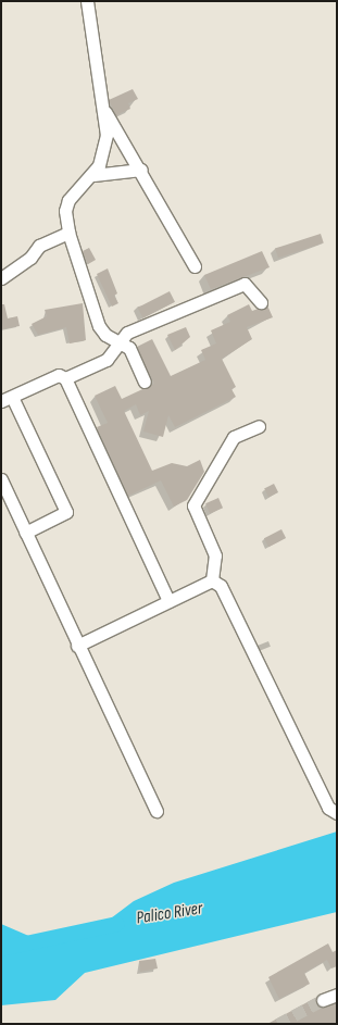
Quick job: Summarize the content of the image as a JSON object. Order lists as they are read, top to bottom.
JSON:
{
  "water": ["Palico River"]
}
